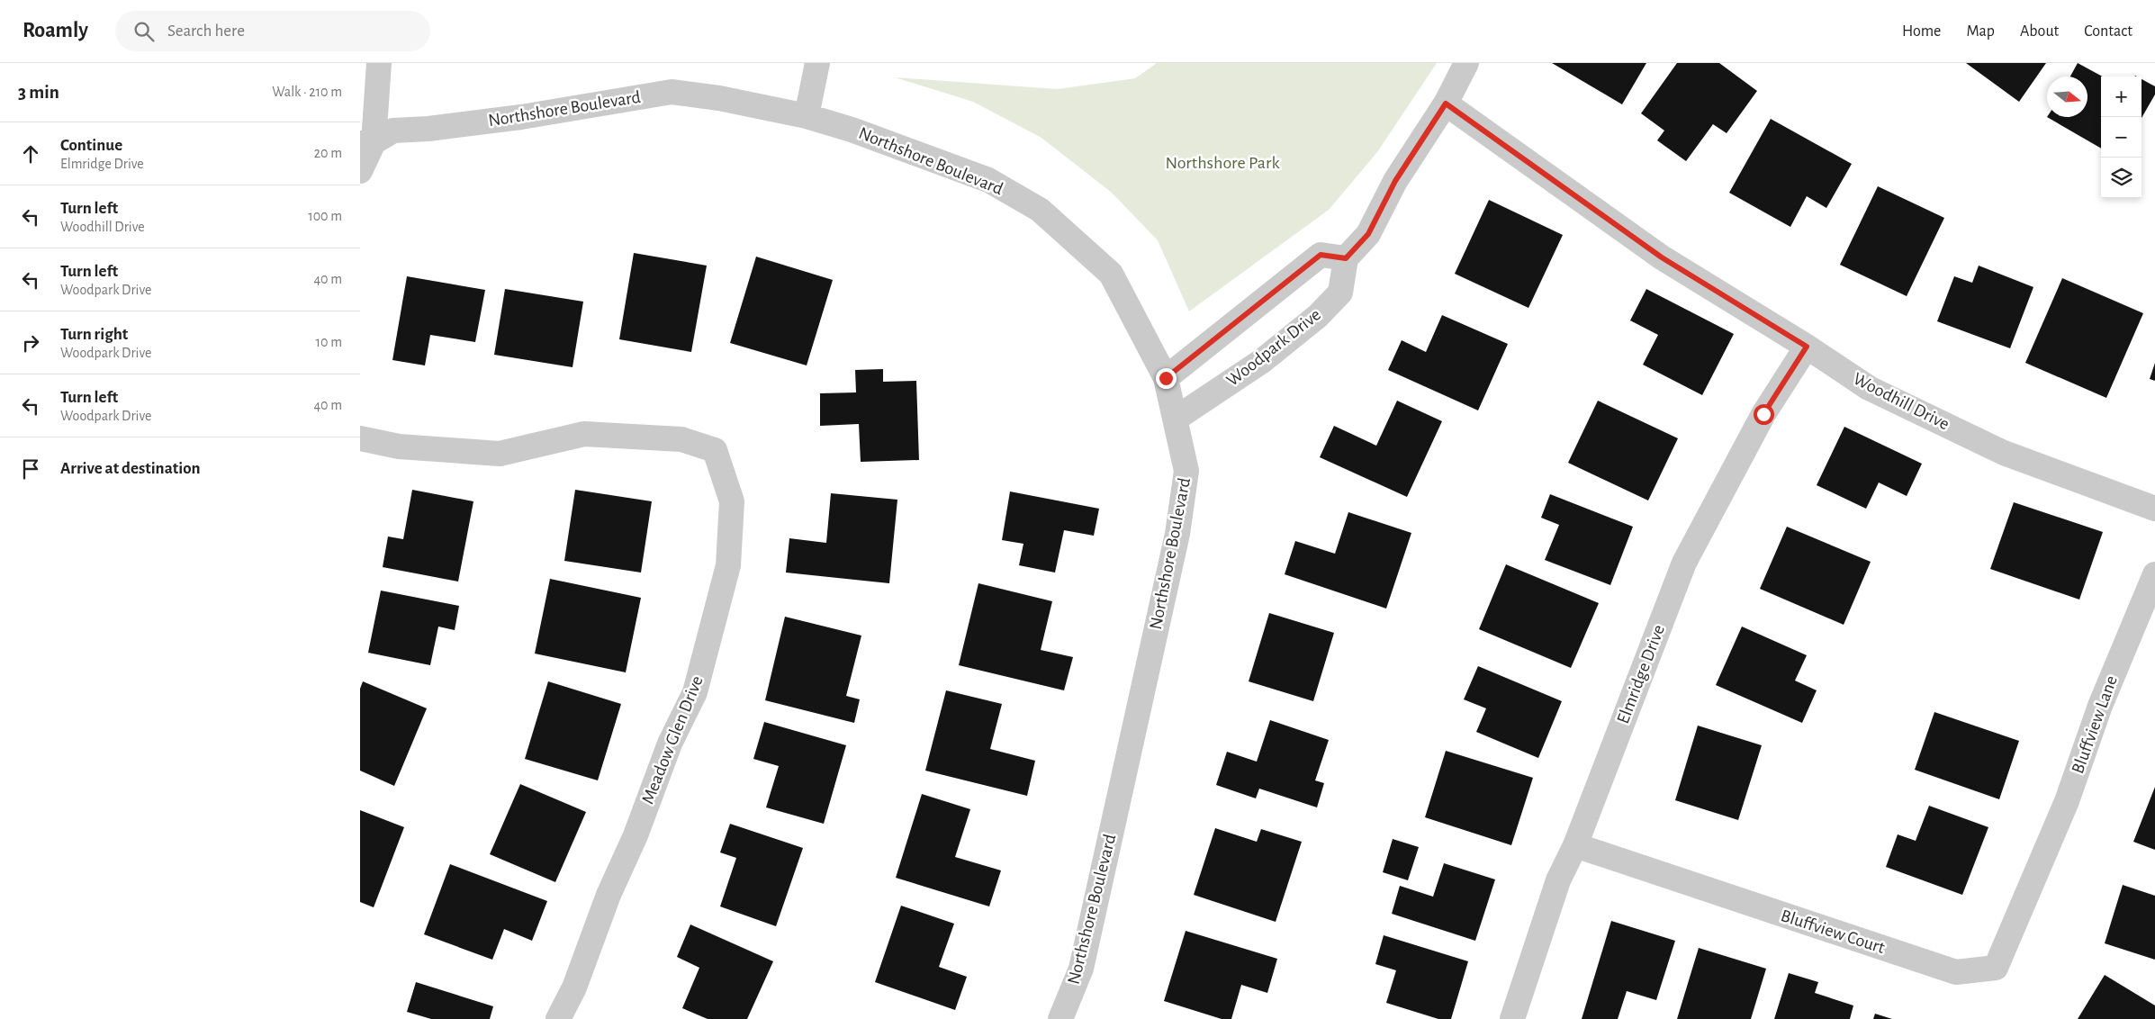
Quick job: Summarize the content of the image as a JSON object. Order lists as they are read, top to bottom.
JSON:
{
  "streets": {
    "street": [
      "Northshore Boulevard",
      "Woodpark Drive",
      "Woodhill Drive",
      "Elmridge Drive",
      "Bluffview Lane",
      "Meadow Glen Drive",
      "Bluffview Court"
    ]
  },
  "crossings": [
    ["Northshore Boulevard", "Woodpark Drive"],
    ["Woodhill Drive", "Elmridge Drive"],
    ["Elmridge Drive", "Bluffview Court"],
    ["Bluffview Lane", "Bluffview Court"]
  ],
  "parks": ["Northshore Park"],
  "north": "right",
  "page": {
    "header": "Roamly",
    "search": "Search here",
    "nav": [
      "Home",
      "Map",
      "About",
      "Contact"
    ],
    "heading": ["3 min", "Walk · 210 m"],
    "map_buttons": ["+", "−"],
    "list": [
      ["Continue", "Elmridge Drive", "20 m"],
      ["Turn left", "Woodhill Drive", "100 m"],
      ["Turn left", "Woodpark Drive", "40 m"],
      ["Turn right", "Woodpark Drive", "10 m"],
      ["Turn left", "Woodpark Drive", "40 m"],
      "Arrive at destination"
    ]
  }
}
